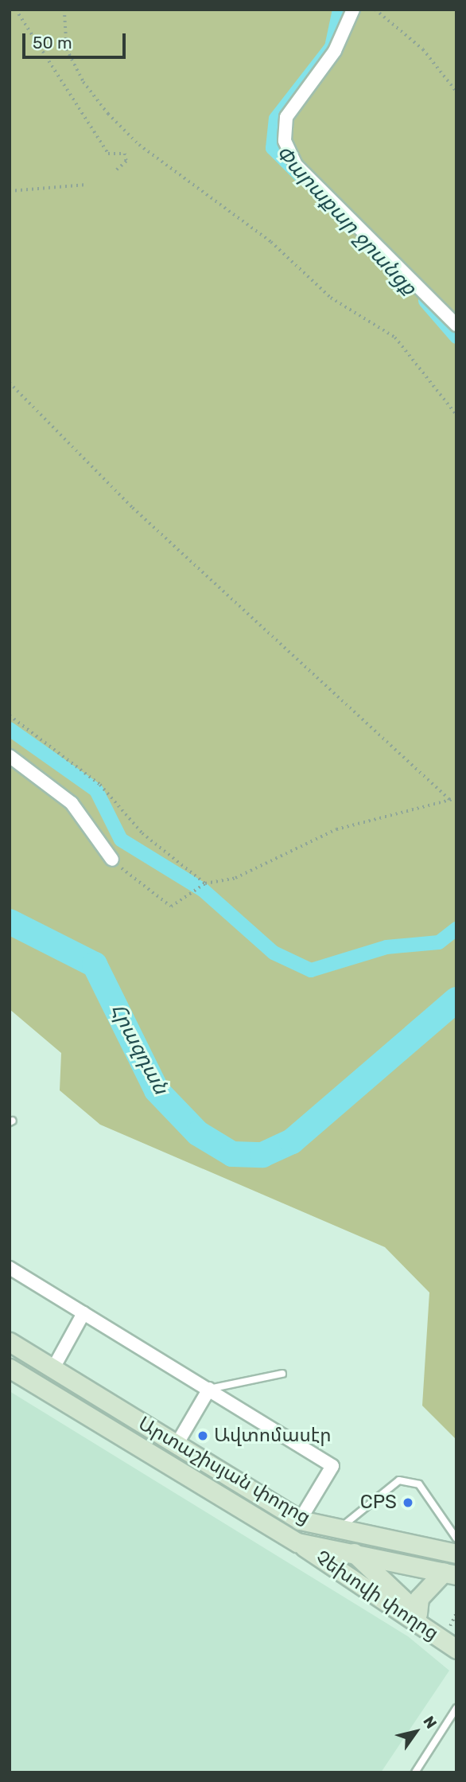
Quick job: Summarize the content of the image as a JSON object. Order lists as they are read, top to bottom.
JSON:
{
  "streets": {
    "main road": ["Արտաշիսյան փողոց", "Չեխովի փողոց"]
  },
  "crossings": [
    ["Արտաշիսյան փողոց", "Չեխովի փողոց"]
  ],
  "water": ["Փարաքար ջրանցք", "Հրազդան"],
  "places": ["Ավտոմասէր", "CPS"],
  "scale_bar": "50 m",
  "north": "top right"
}
